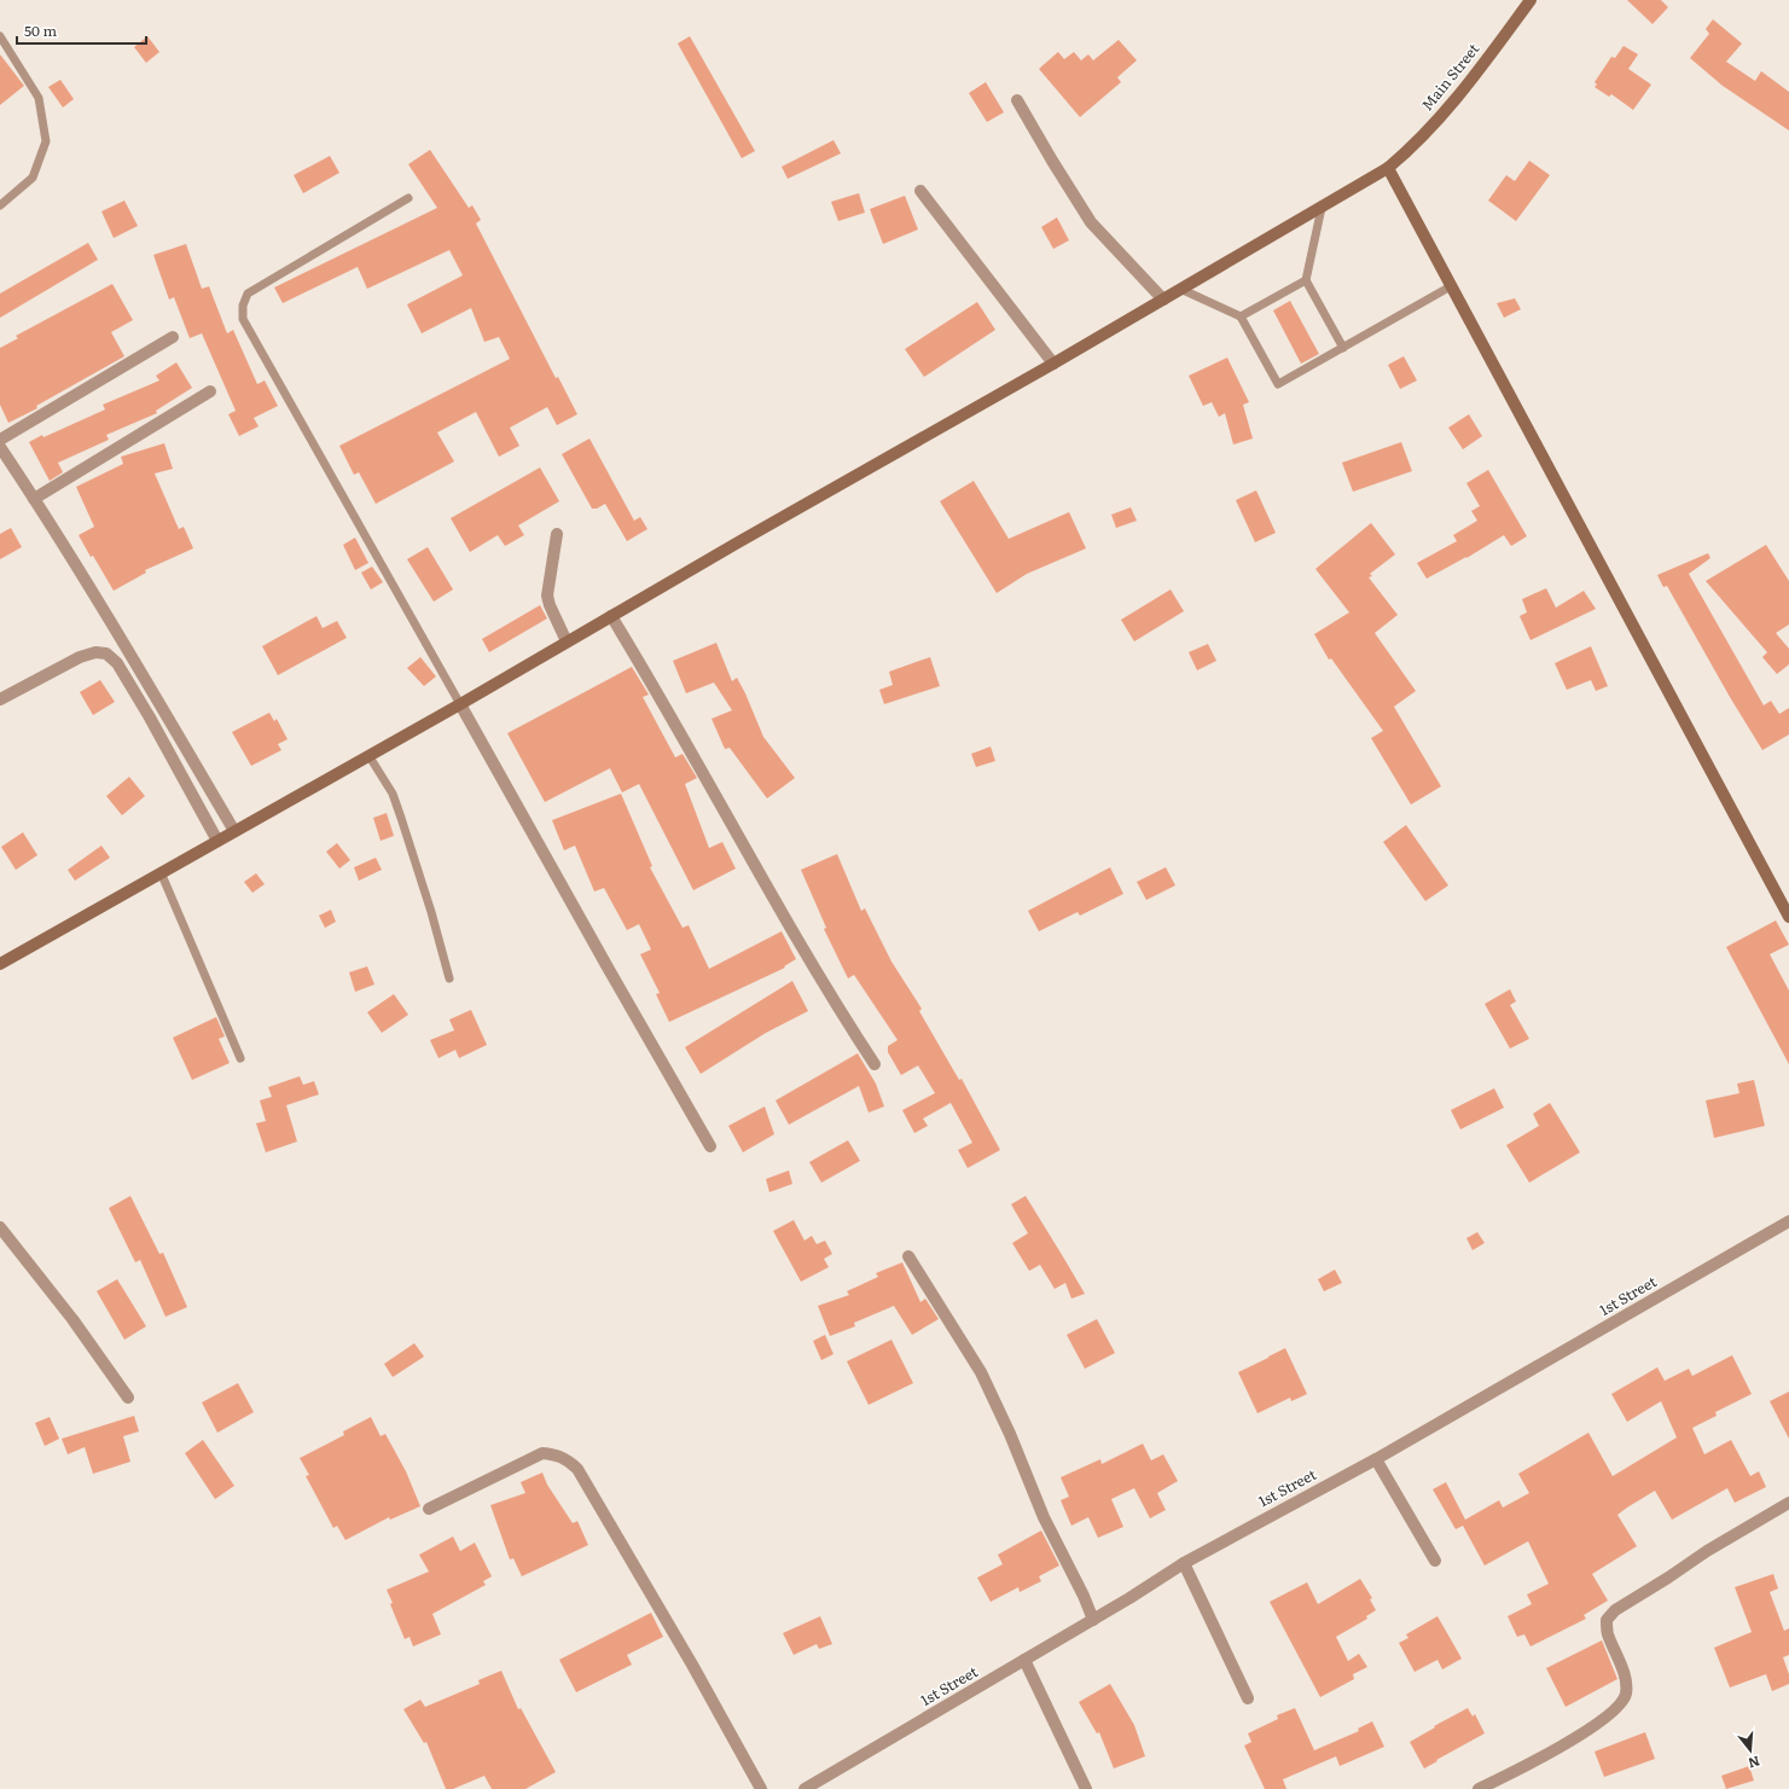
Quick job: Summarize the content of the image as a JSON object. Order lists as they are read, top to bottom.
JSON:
{
  "streets": {
    "main road": ["Main Street"],
    "street": ["1st Street"]
  },
  "scale_bar": "50 m",
  "north": "bottom"
}
